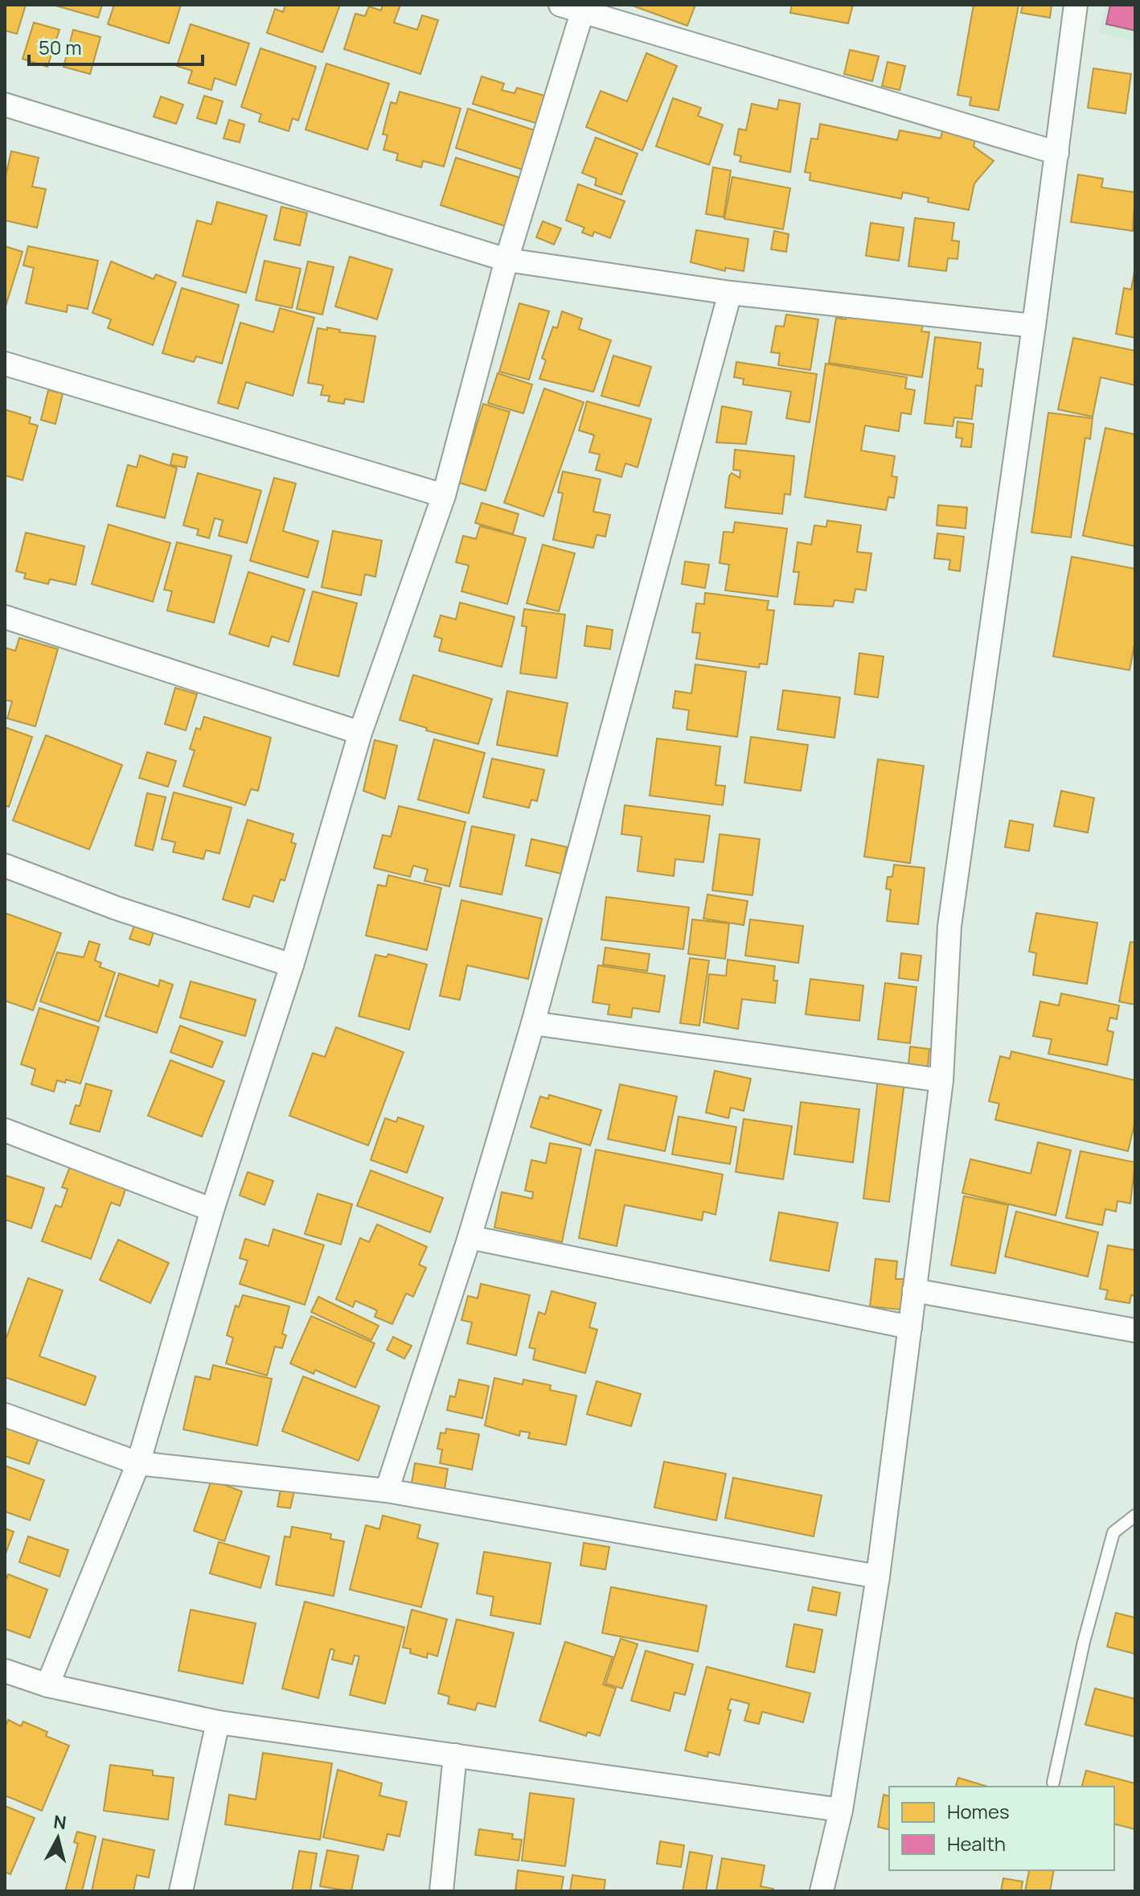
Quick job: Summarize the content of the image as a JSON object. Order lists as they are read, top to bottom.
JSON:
{
  "legend": ["Homes", "Health"],
  "scale_bar": "50 m",
  "north": "top"
}
